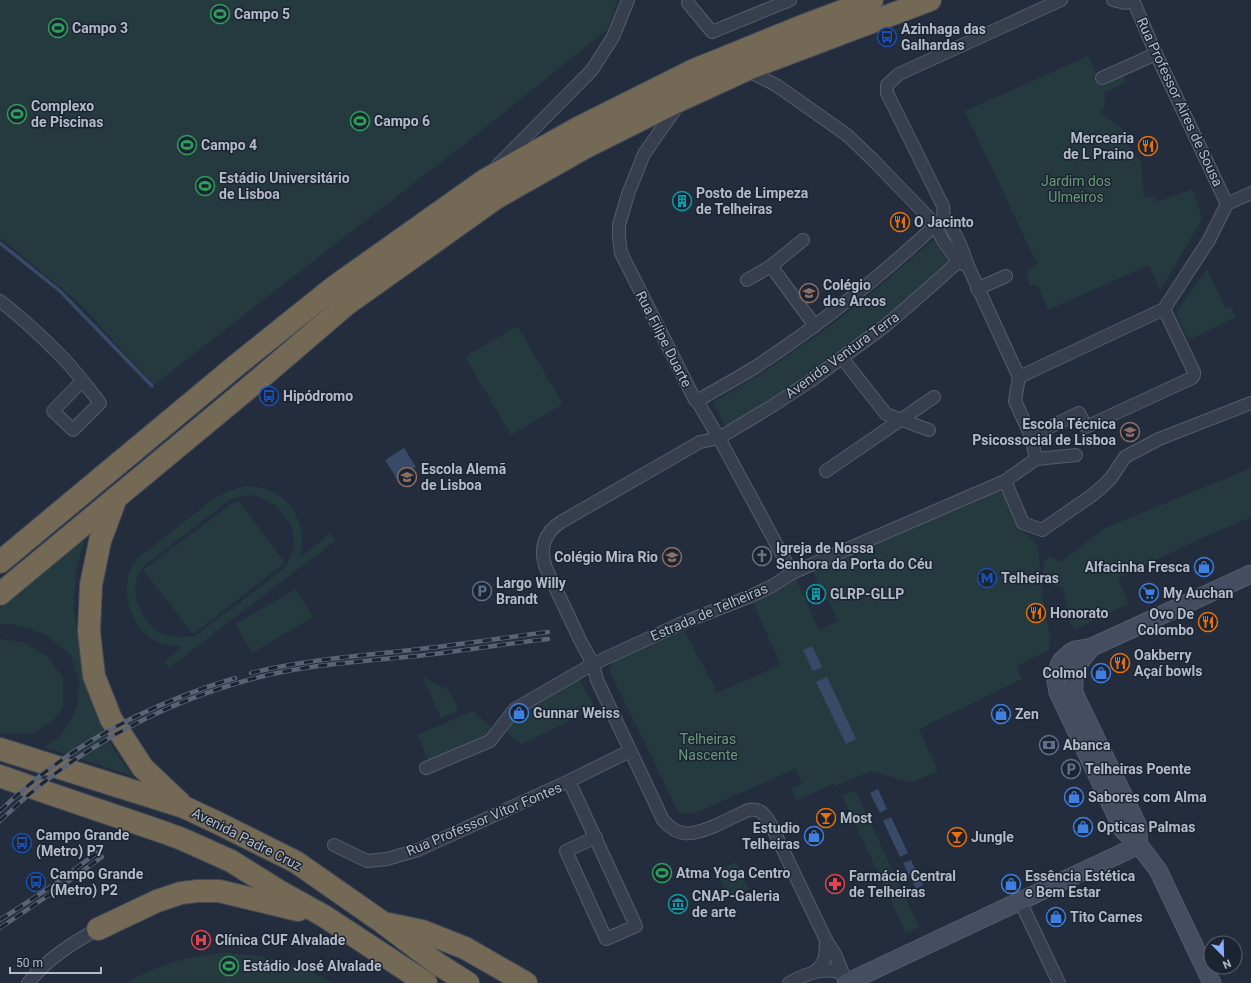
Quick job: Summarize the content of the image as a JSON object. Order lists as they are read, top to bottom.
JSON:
{
  "streets": {
    "highway": ["Avenida Padre Cruz"],
    "street": [
      "Rua Professor Aires de Sousa",
      "Rua Filipe Duarte",
      "Avenida Ventura Terra",
      "Estrada de Telheiras",
      "Rua Professor Vítor Fontes"
    ]
  },
  "crossings": [
    ["Rua Filipe Duarte", "Avenida Ventura Terra"],
    ["Rua Filipe Duarte", "Estrada de Telheiras"],
    ["Avenida Ventura Terra", "Estrada de Telheiras"],
    ["Avenida Ventura Terra", "Rua Professor Vítor Fontes"]
  ],
  "parks": ["Jardim dos Ulmeiros", "Telheiras Nascente"],
  "places": {
    "sports": [
      "Campo 5",
      "Campo 3",
      "Complexo de Piscinas",
      "Campo 6",
      "Campo 4",
      "Estádio Universitário de Lisboa",
      "Atma Yoga Centro",
      "Estádio José Alvalade"
    ],
    "bus stop": [
      "Azinhaga das Galhardas",
      "Hipódromo",
      "Campo Grande (Metro) P7",
      "Campo Grande (Metro) P2"
    ],
    "restaurant": [
      "Mercearia de L Praino",
      "O Jacinto",
      "Honorato",
      "Ovo De Colombo",
      "Oakberry Açaí bowls"
    ],
    "building": ["Posto de Limpeza de Telheiras", "GLRP-GLLP"],
    "school or university": [
      "Colégio dos Arcos",
      "Escola Técnica Psicossocial de Lisboa",
      "Escola Alemã de Lisboa",
      "Colégio Mira Rio"
    ],
    "church": ["Igreja de Nossa Senhora da Porta do Céu"],
    "shop": [
      "Alfacinha Fresca",
      "Colmol",
      "Gunnar Weiss",
      "Zen",
      "Sabores com Alma",
      "Opticas Palmas",
      "Estudio Telheiras",
      "Essência Estética e Bem Estar",
      "Tito Carnes"
    ],
    "metro station": ["Telheiras"],
    "parking": ["Largo Willy Brandt", "Telheiras Poente"],
    "supermarket": ["My Auchan"],
    "bank": ["Abanca"],
    "bar": ["Most", "Jungle"],
    "pharmacy": ["Farmácia Central de Telheiras"],
    "museum": ["CNAP-Galeria de arte"],
    "hospital": ["Clínica CUF Alvalade"]
  },
  "scale_bar": "50 m",
  "north": "bottom right"
}
